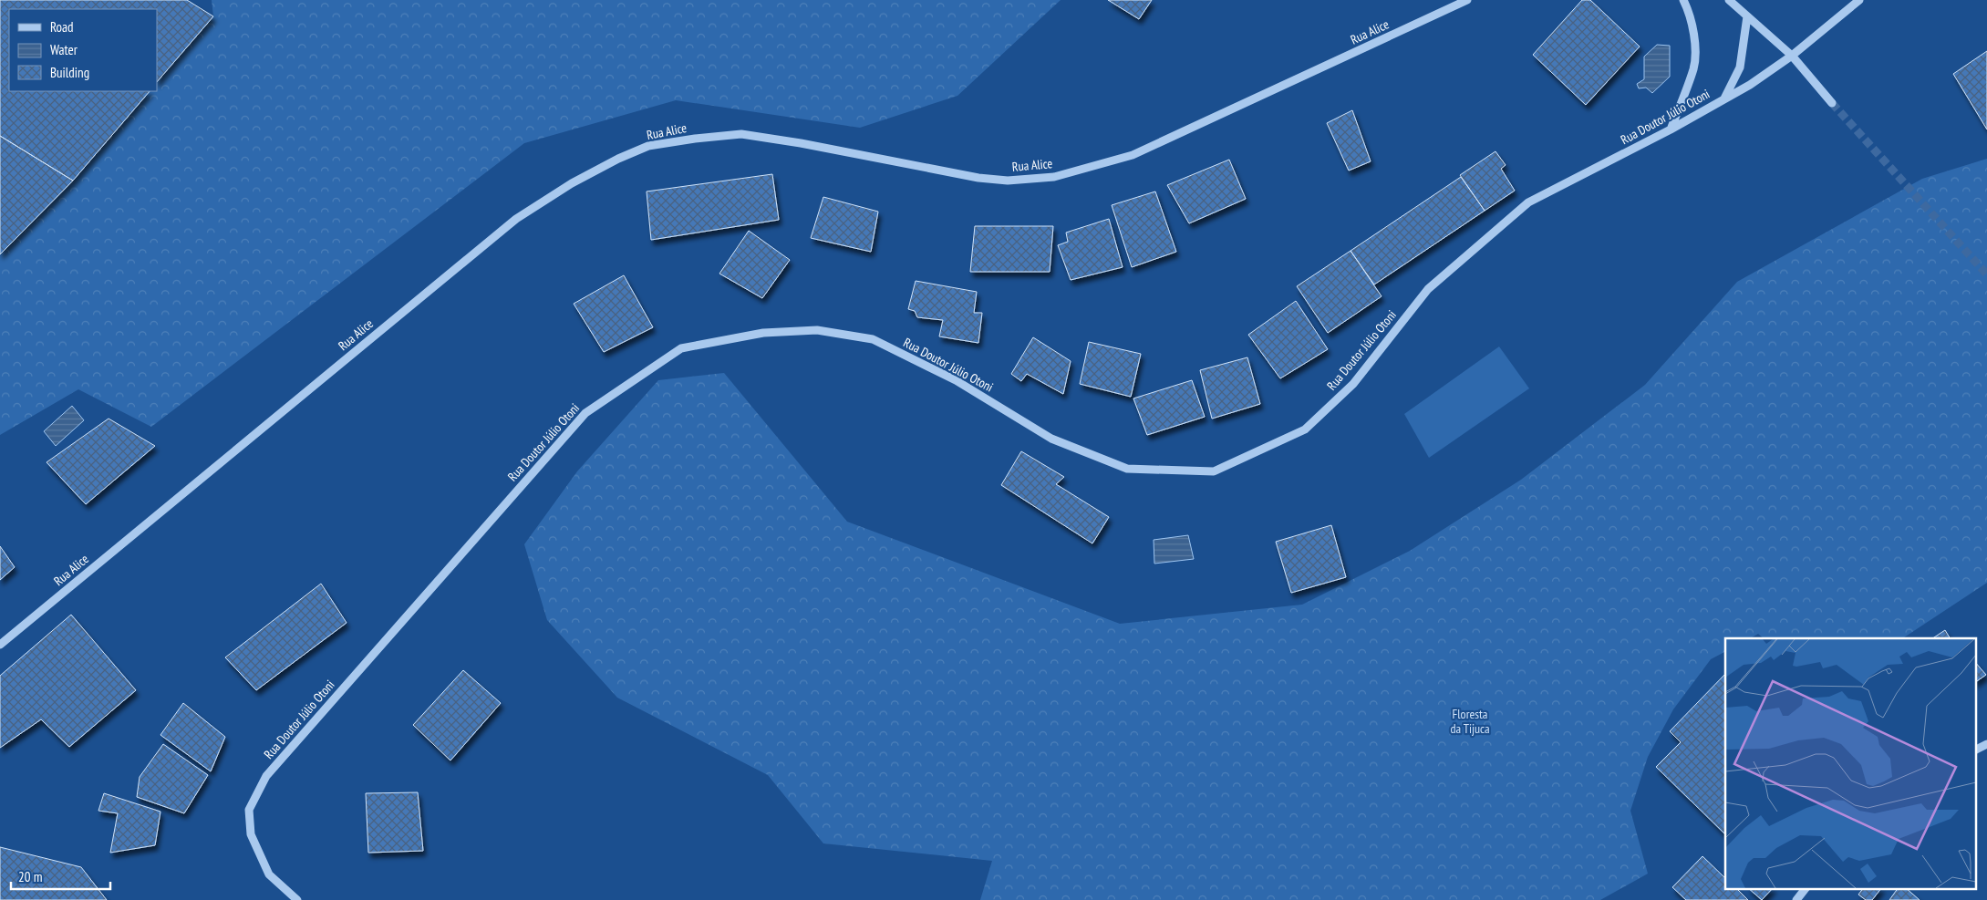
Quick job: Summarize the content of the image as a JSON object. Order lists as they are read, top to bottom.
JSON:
{
  "streets": {
    "street": ["Rua Alice", "Rua Doutor Júlio Otoni"]
  },
  "parks": ["Floresta da Tijuca"],
  "legend": ["Road", "Water", "Building"],
  "scale_bar": "20 m"
}
